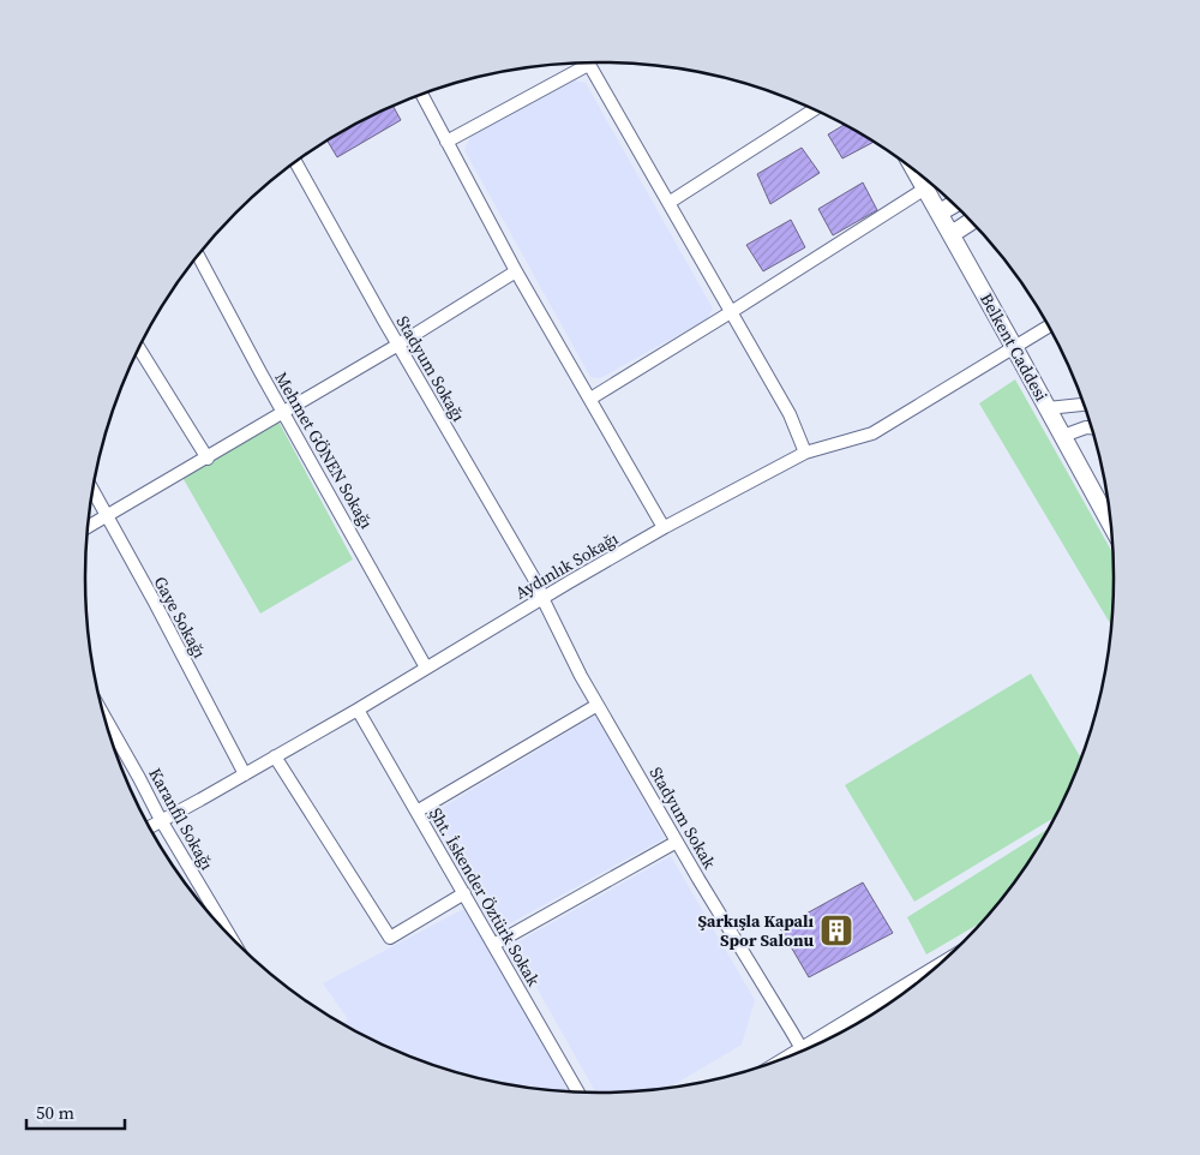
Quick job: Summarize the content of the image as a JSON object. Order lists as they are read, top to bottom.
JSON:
{
  "streets": {
    "street": [
      "Belkent Caddesi",
      "Stadyum Sokağı",
      "Mehmet GÖNEN Sokağı",
      "Aydınlık Sokağı",
      "Gaye Sokağı",
      "Stadyum Sokak",
      "Karanfil Sokağı",
      "Şht. İskender Öztürk Sokak"
    ]
  },
  "crossings": [
    ["Belkent Caddesi", "Aydınlık Sokağı"],
    ["Stadyum Sokağı", "Aydınlık Sokağı"],
    ["Stadyum Sokağı", "Stadyum Sokak"],
    ["Mehmet GÖNEN Sokağı", "Aydınlık Sokağı"],
    ["Aydınlık Sokağı", "Gaye Sokağı"],
    ["Aydınlık Sokağı", "Stadyum Sokak"],
    ["Aydınlık Sokağı", "Karanfil Sokağı"],
    ["Aydınlık Sokağı", "Şht. İskender Öztürk Sokak"]
  ],
  "places": {
    "building": ["Şarkışla Kapalı Spor Salonu"]
  },
  "scale_bar": "50 m"
}
